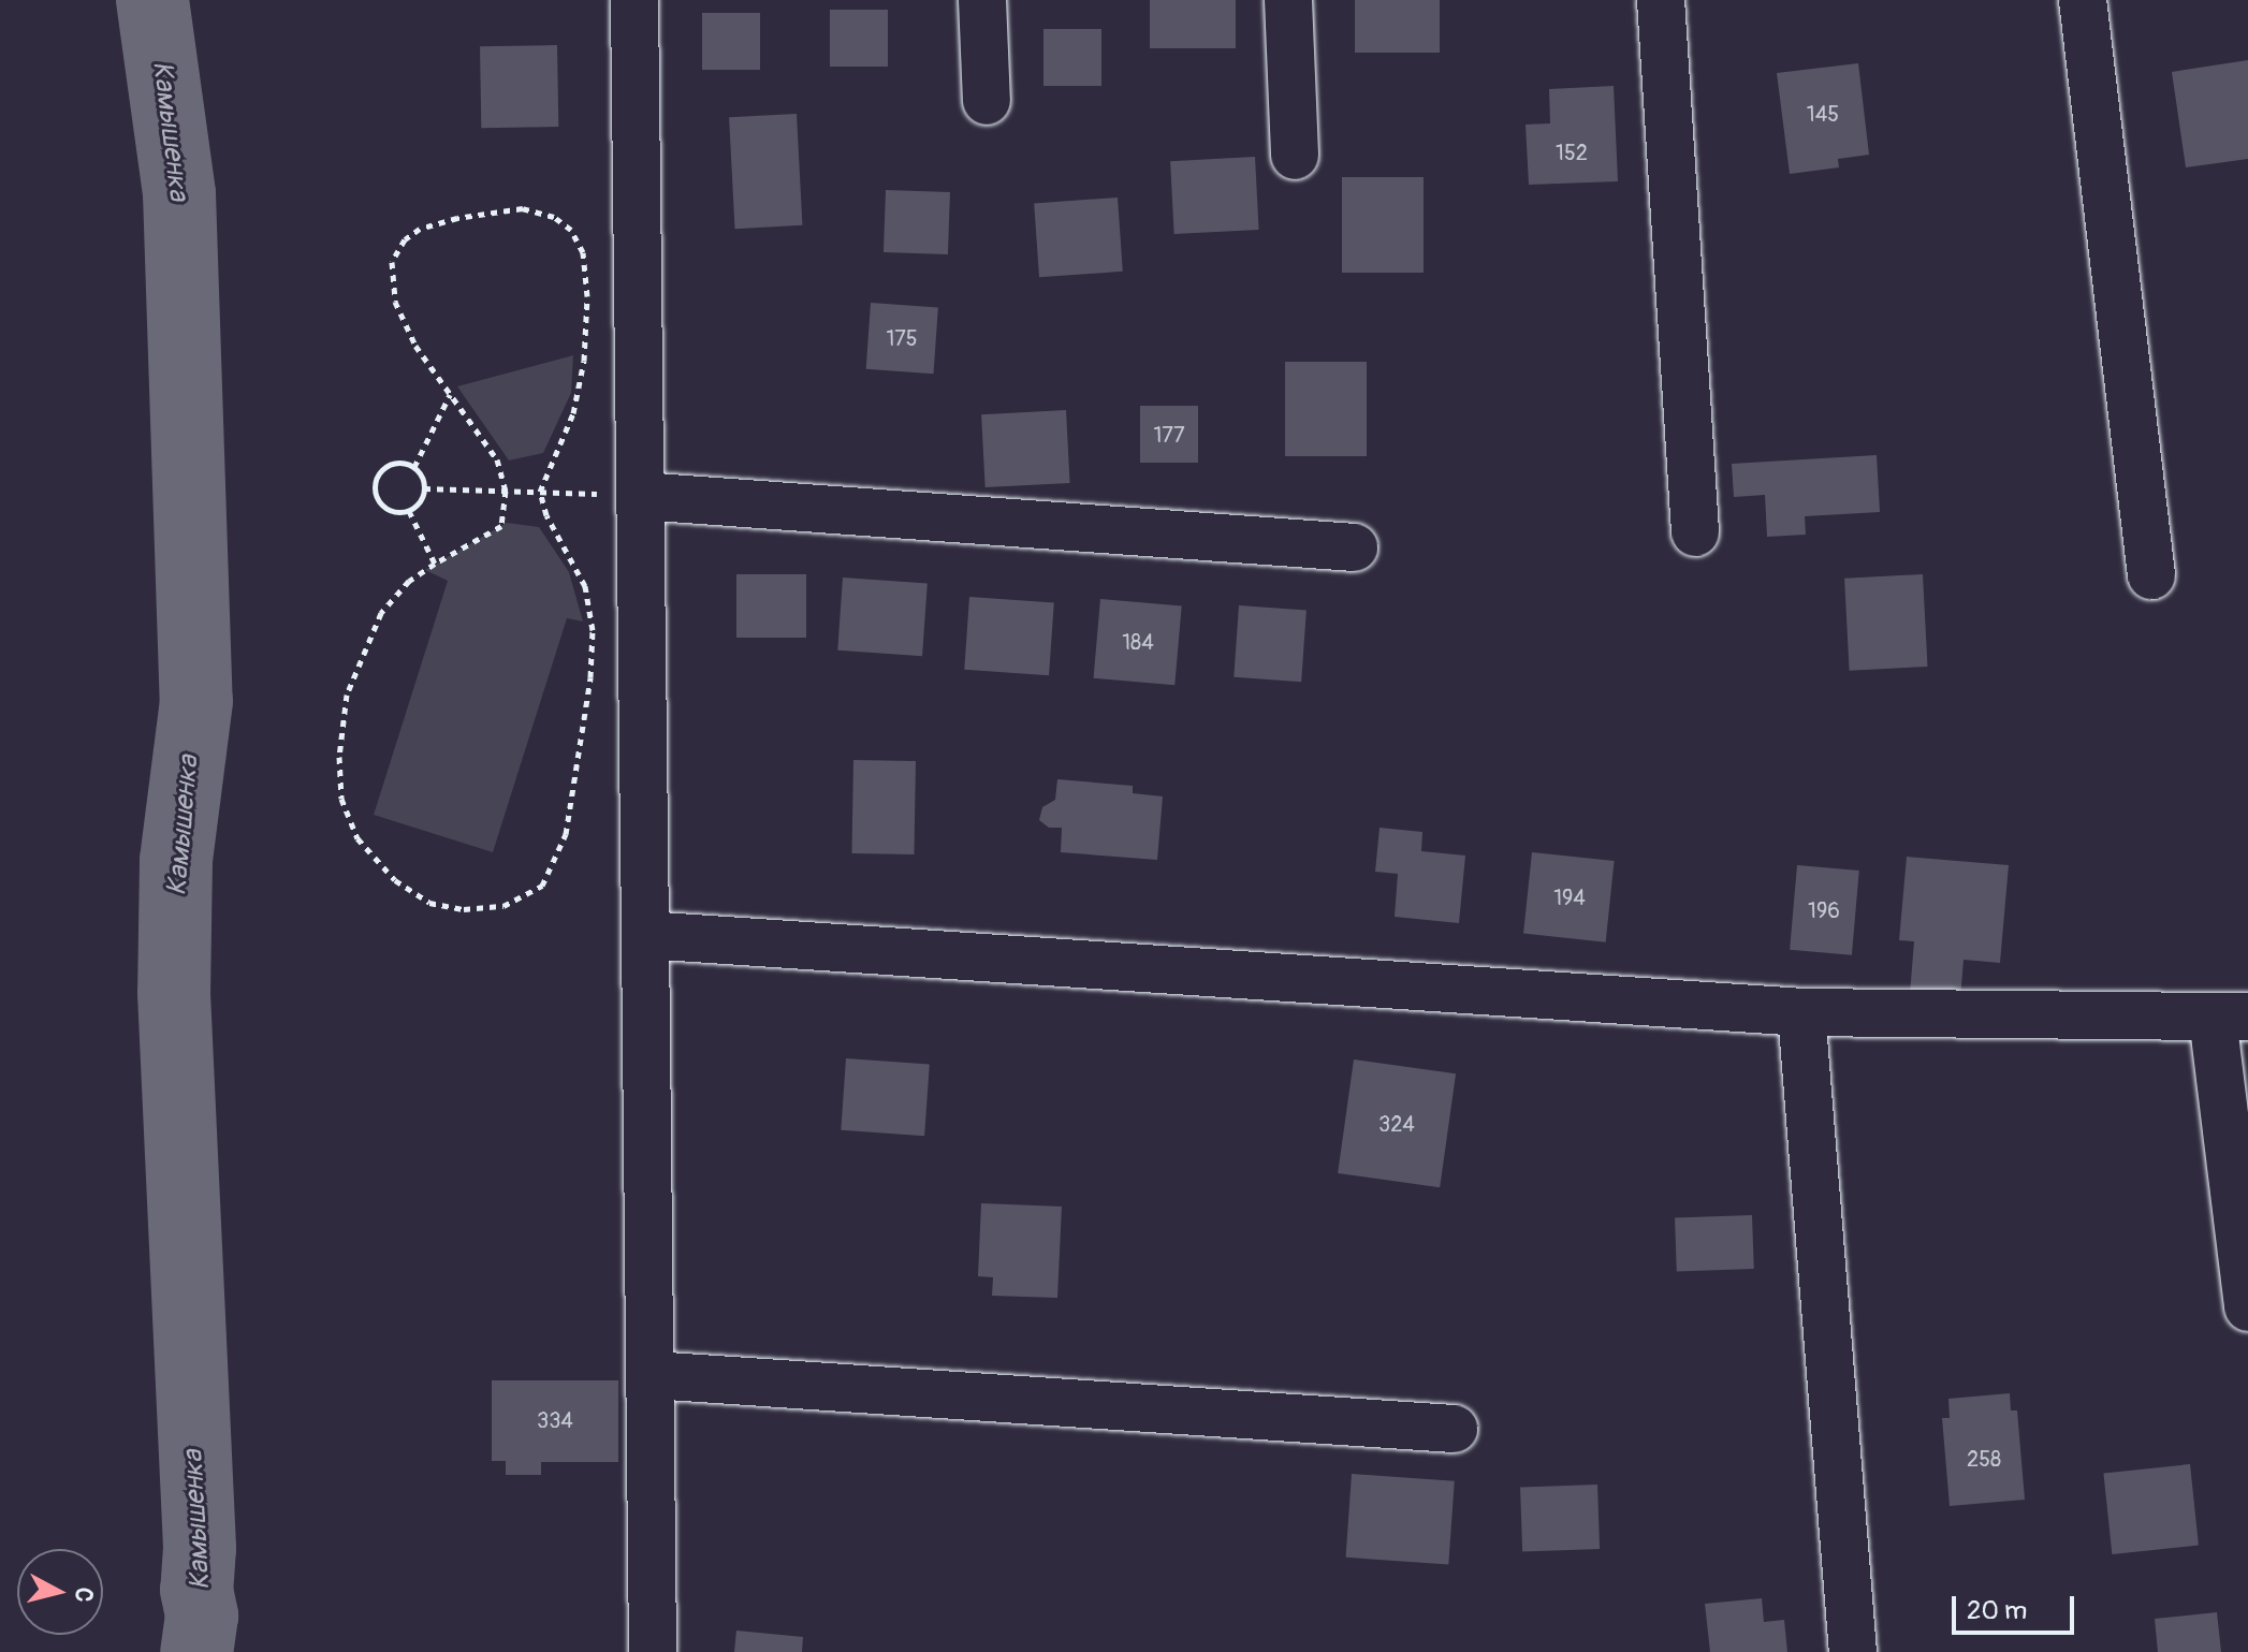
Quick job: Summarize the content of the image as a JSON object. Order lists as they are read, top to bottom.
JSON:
{
  "water": ["Камышенка"],
  "house_numbers": [
    "145",
    "152",
    "175",
    "177",
    "184",
    "194",
    "196",
    "324",
    "334",
    "258"
  ],
  "scale_bar": "20 m",
  "north": "right"
}
